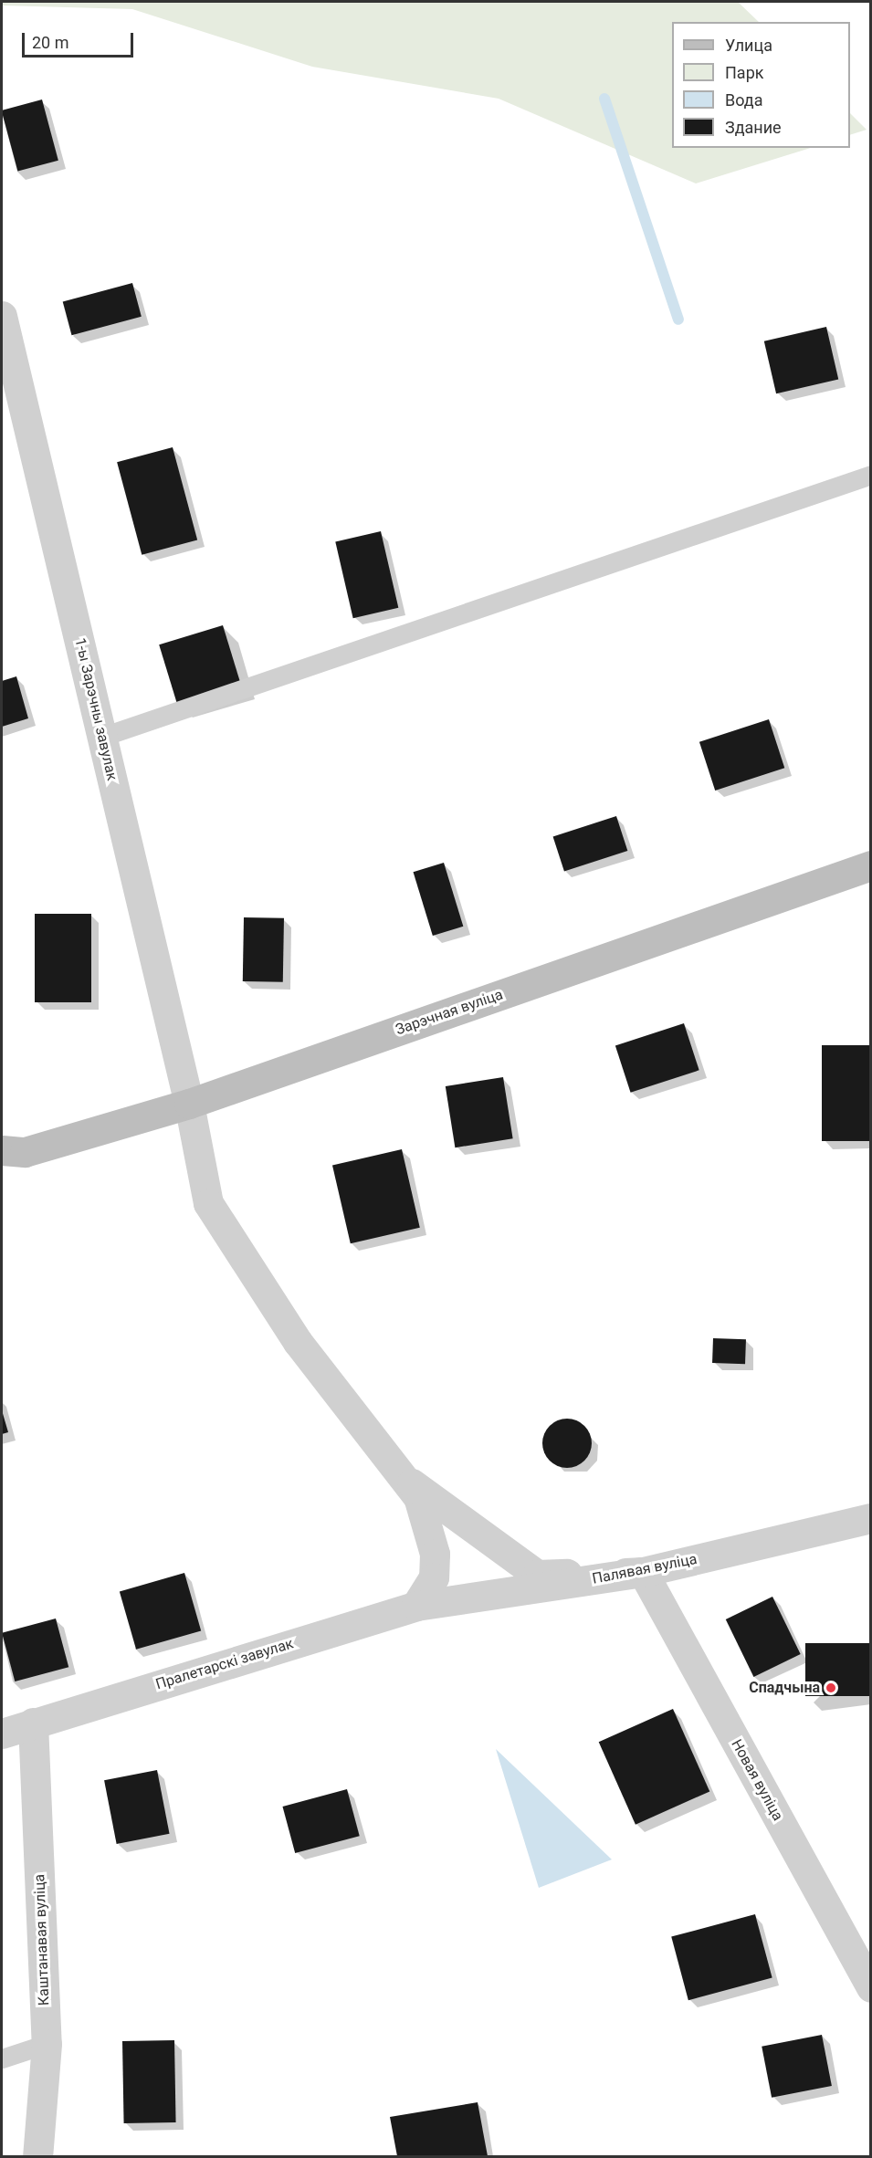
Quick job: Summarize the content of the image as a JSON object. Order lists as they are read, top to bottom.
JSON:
{
  "streets": {
    "main road": ["Зарэчная вуліца"],
    "street": [
      "1-ы Зарэчны завулак",
      "Палявая вуліца",
      "Пралетарскі завулак",
      "Новая вуліца",
      "Каштанавая вуліца"
    ]
  },
  "crossings": [
    ["1-ы Зарэчны завулак", "Зарэчная вуліца"],
    ["Палявая вуліца", "Пралетарскі завулак"],
    ["Палявая вуліца", "Новая вуліца"],
    ["Пралетарскі завулак", "Каштанавая вуліца"]
  ],
  "places": ["Спадчына"],
  "legend": [
    "Улица",
    "Парк",
    "Вода",
    "Здание"
  ],
  "scale_bar": "20 m"
}
